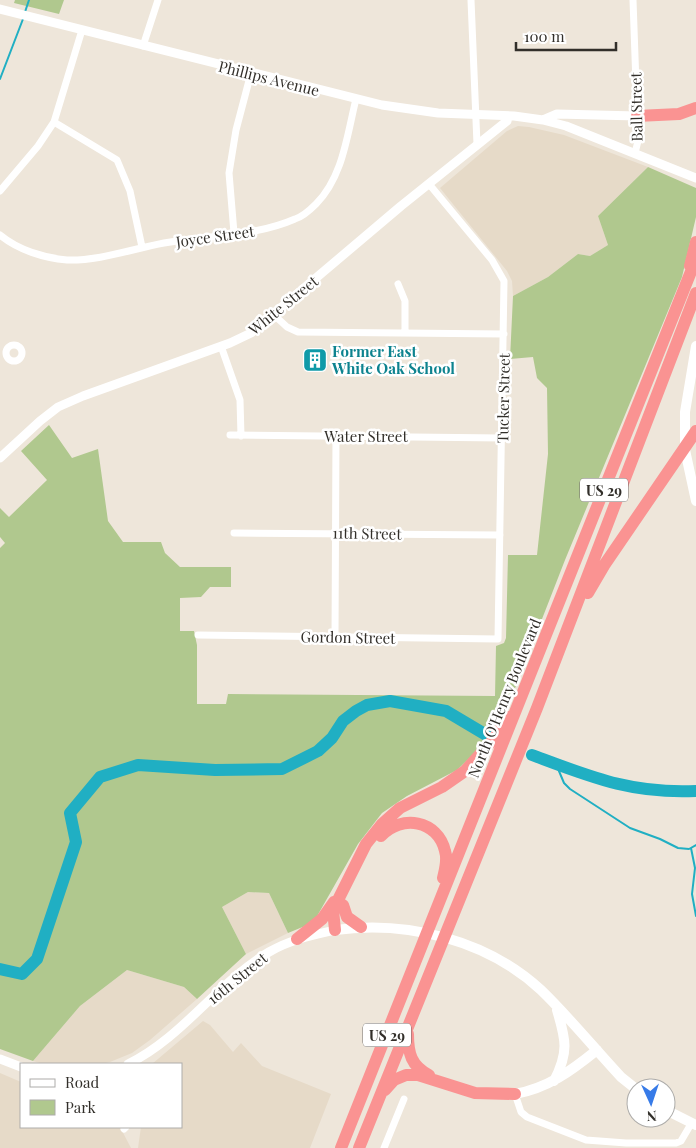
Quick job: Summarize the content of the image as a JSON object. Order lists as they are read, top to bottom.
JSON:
{
  "streets": {
    "highway": ["US 29", "North O'Henry Boulevard"],
    "main road": ["16th Street"],
    "street": [
      "Phillips Avenue",
      "Ball Street",
      "Joyce Street",
      "White Street",
      "Tucker Street",
      "Water Street",
      "11th Street",
      "Gordon Street"
    ]
  },
  "crossings": [
    ["Phillips Avenue", "Ball Street"],
    ["Phillips Avenue", "Joyce Street"],
    ["Phillips Avenue", "White Street"],
    ["White Street", "Tucker Street"],
    ["Tucker Street", "Water Street"],
    ["Tucker Street", "11th Street"],
    ["Tucker Street", "Gordon Street"]
  ],
  "places": {
    "building": ["Former East White Oak School"]
  },
  "legend": ["Road", "Park"],
  "scale_bar": "100 m",
  "north": "bottom"
}
